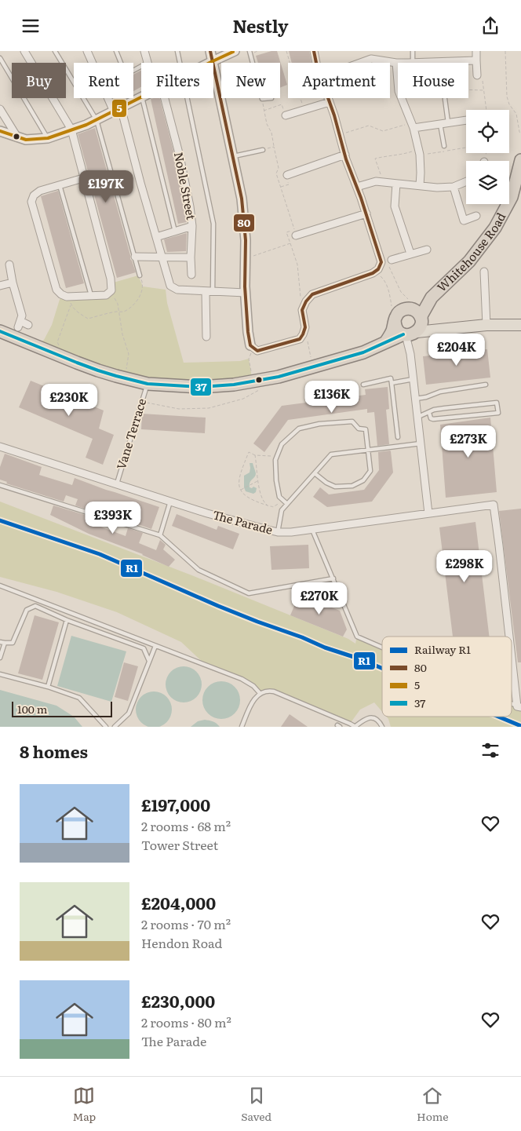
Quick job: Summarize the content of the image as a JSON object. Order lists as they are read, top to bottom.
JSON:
{
  "streets": {
    "highway": ["Whitehouse Road"],
    "street": ["Noble Street", "The Parade"],
    "lane": ["Vane Terrace"]
  },
  "crossings": [
    ["Vane Terrace", "The Parade"]
  ],
  "lines": [
    "transit line 80",
    "transit line 5",
    "transit line 37",
    "rail line R1"
  ],
  "legend": [
    "Railway R1",
    "80",
    "5",
    "37"
  ],
  "scale_bar": "100 m",
  "page": {
    "header": "Nestly",
    "chip": [
      "Buy",
      "Rent",
      "Filters",
      "New",
      "Apartment",
      "House"
    ],
    "price": [
      "£197K",
      "£204K",
      "£136K",
      "£230K",
      "£273K",
      "£393K",
      "£298K",
      "£270K"
    ],
    "scale": "100 m",
    "heading": "8 homes",
    "list": [
      {
        "name": "£197,000",
        "note": "2 rooms · 68 m² · Tower Street"
      },
      {
        "name": "£204,000",
        "note": "2 rooms · 70 m² · Hendon Road"
      },
      {
        "name": "£230,000",
        "note": "2 rooms · 80 m² · The Parade"
      }
    ],
    "tabs": ["Map", "Saved", "Home"]
  }
}
